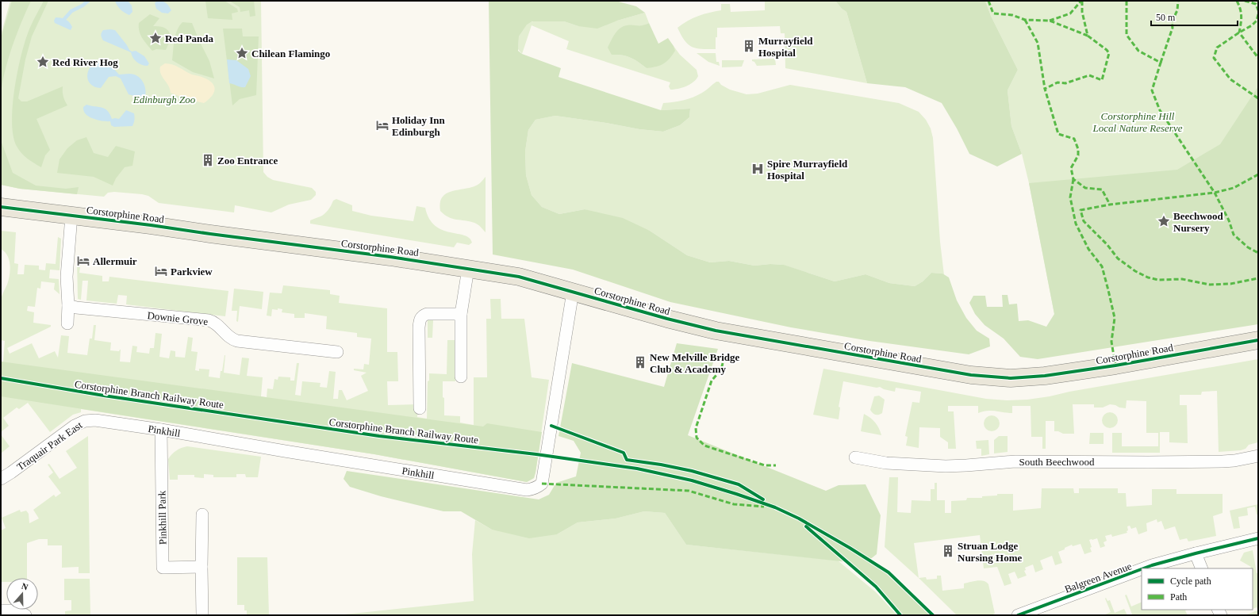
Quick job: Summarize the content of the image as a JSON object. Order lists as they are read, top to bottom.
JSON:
{
  "streets": {
    "main road": ["Corstorphine Road"],
    "street": [
      "Downie Grove",
      "Pinkhill",
      "Traquair Park East",
      "South Beechwood",
      "Pinkhill Park",
      "Balgreen Avenue"
    ],
    "cycle path": ["Corstorphine Branch Railway Route"]
  },
  "crossings": [
    ["Corstorphine Road", "Pinkhill"],
    ["Pinkhill", "Traquair Park East"],
    ["Pinkhill", "Pinkhill Park"]
  ],
  "parks": ["Edinburgh Zoo", "Corstorphine Hill Local Nature Reserve"],
  "places": {
    "place": [
      "Red Panda",
      "Chilean Flamingo",
      "Red River Hog",
      "Beechwood Nursery"
    ],
    "building": [
      "Murrayfield Hospital",
      "Zoo Entrance",
      "New Melville Bridge Club & Academy",
      "Struan Lodge Nursing Home"
    ],
    "hotel": ["Holiday Inn Edinburgh", "Allermuir", "Parkview"],
    "hospital": ["Spire Murrayfield Hospital"]
  },
  "legend": ["Cycle path", "Path"],
  "scale_bar": "50 m",
  "north": "top"
}
